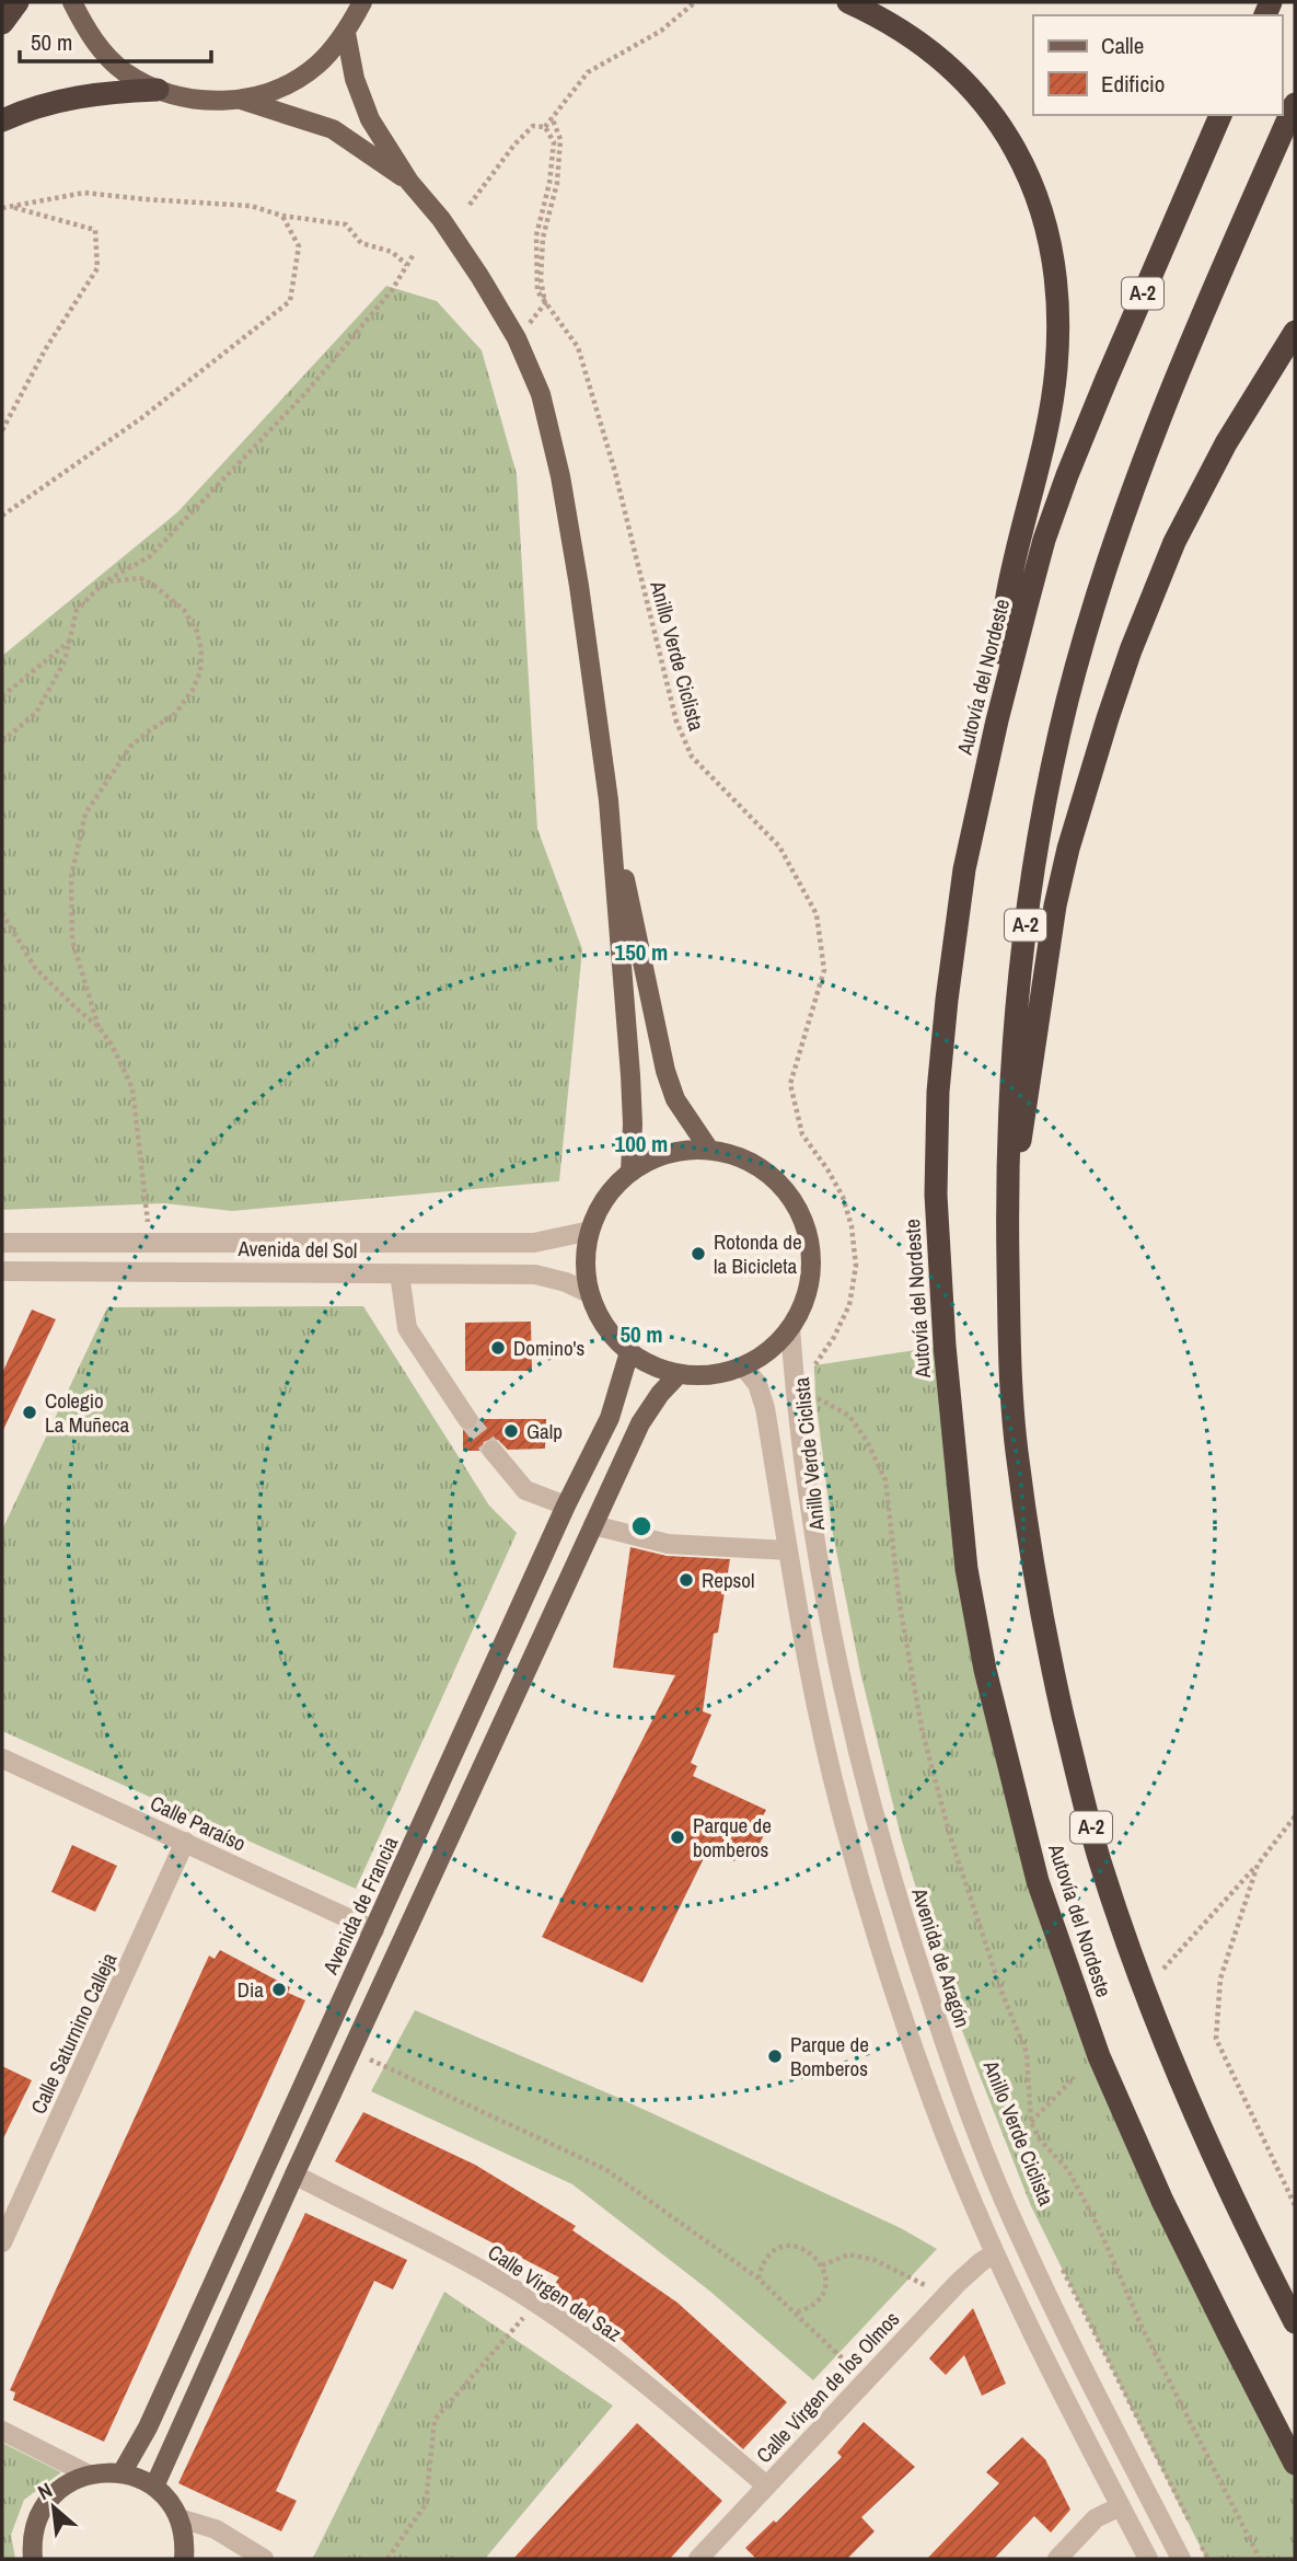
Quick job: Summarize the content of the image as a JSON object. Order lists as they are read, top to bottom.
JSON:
{
  "streets": {
    "highway": ["A-2", "Autovía del Nordeste"],
    "main road": ["Avenida de Francia"],
    "street": [
      "Avenida del Sol",
      "Calle Paraíso",
      "Avenida de Aragón",
      "Calle Saturnino Calleja",
      "Calle Virgen del Saz",
      "Calle Virgen de los Olmos"
    ],
    "path": ["Anillo Verde Ciclista"]
  },
  "crossings": [
    ["Avenida del Sol", "Avenida de Francia"],
    ["Avenida del Sol", "Avenida de Aragón"],
    ["Calle Paraíso", "Avenida de Francia"],
    ["Calle Paraíso", "Calle Saturnino Calleja"],
    ["Avenida de Francia", "Avenida de Aragón"],
    ["Calle Virgen del Saz", "Calle Virgen de los Olmos"]
  ],
  "places": [
    "Rotonda de la Bicicleta",
    "Domino's",
    "Colegio La Muñeca",
    "Galp",
    "Repsol",
    "Parque de bomberos",
    "Dia",
    "Parque de Bomberos"
  ],
  "legend": ["Calle", "Edificio"],
  "scale_bar": "50 m",
  "north": "top left",
  "rings": ["150 m", "100 m", "50 m"]
}
